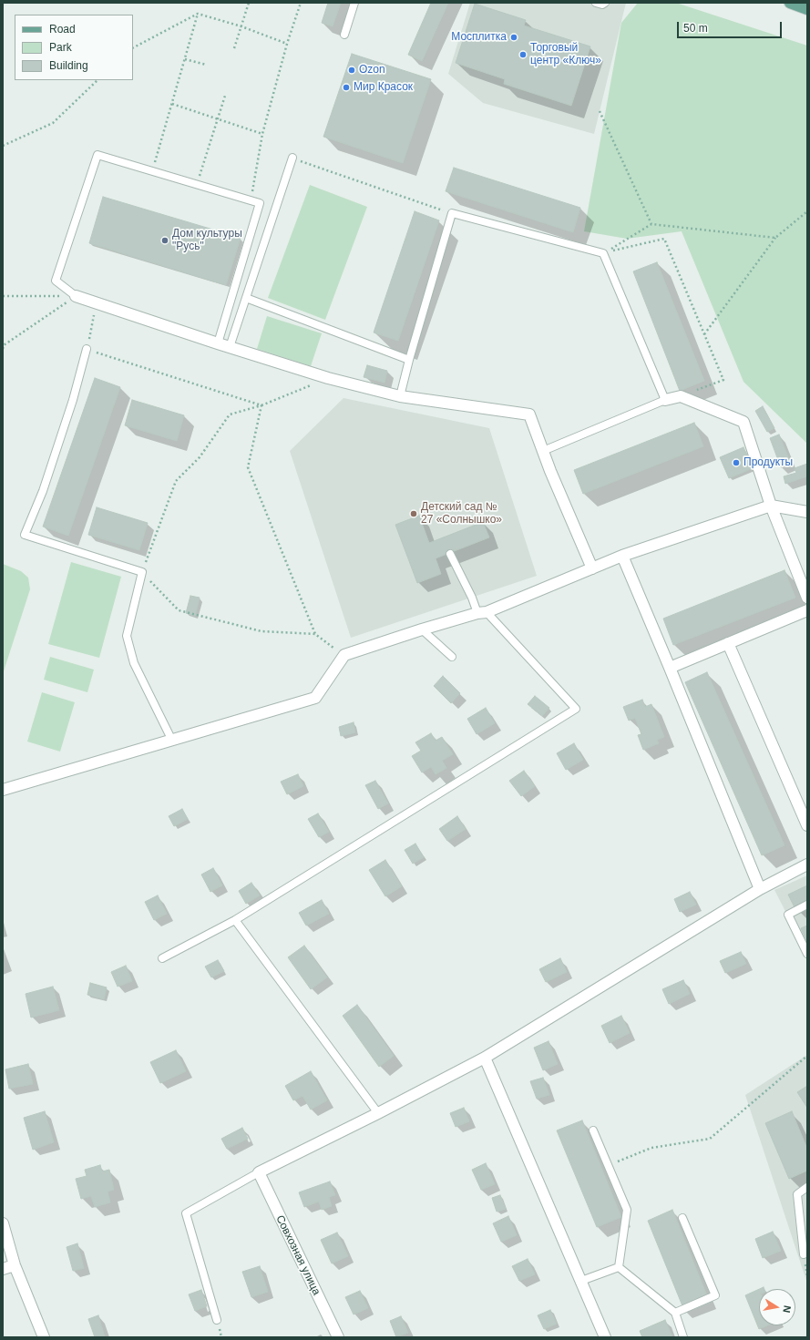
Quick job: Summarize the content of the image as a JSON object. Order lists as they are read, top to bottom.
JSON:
{
  "streets": {
    "street": ["Совхозная улица"]
  },
  "places": [
    "Мосплитка",
    "Торговый центр «Ключ»",
    "Ozon",
    "Мир Красок",
    "Дом культуры \"Русь\"",
    "Продукты",
    "Детский сад № 27 «Солнышко»"
  ],
  "legend": ["Road", "Park", "Building"],
  "scale_bar": "50 m",
  "north": "right"
}
